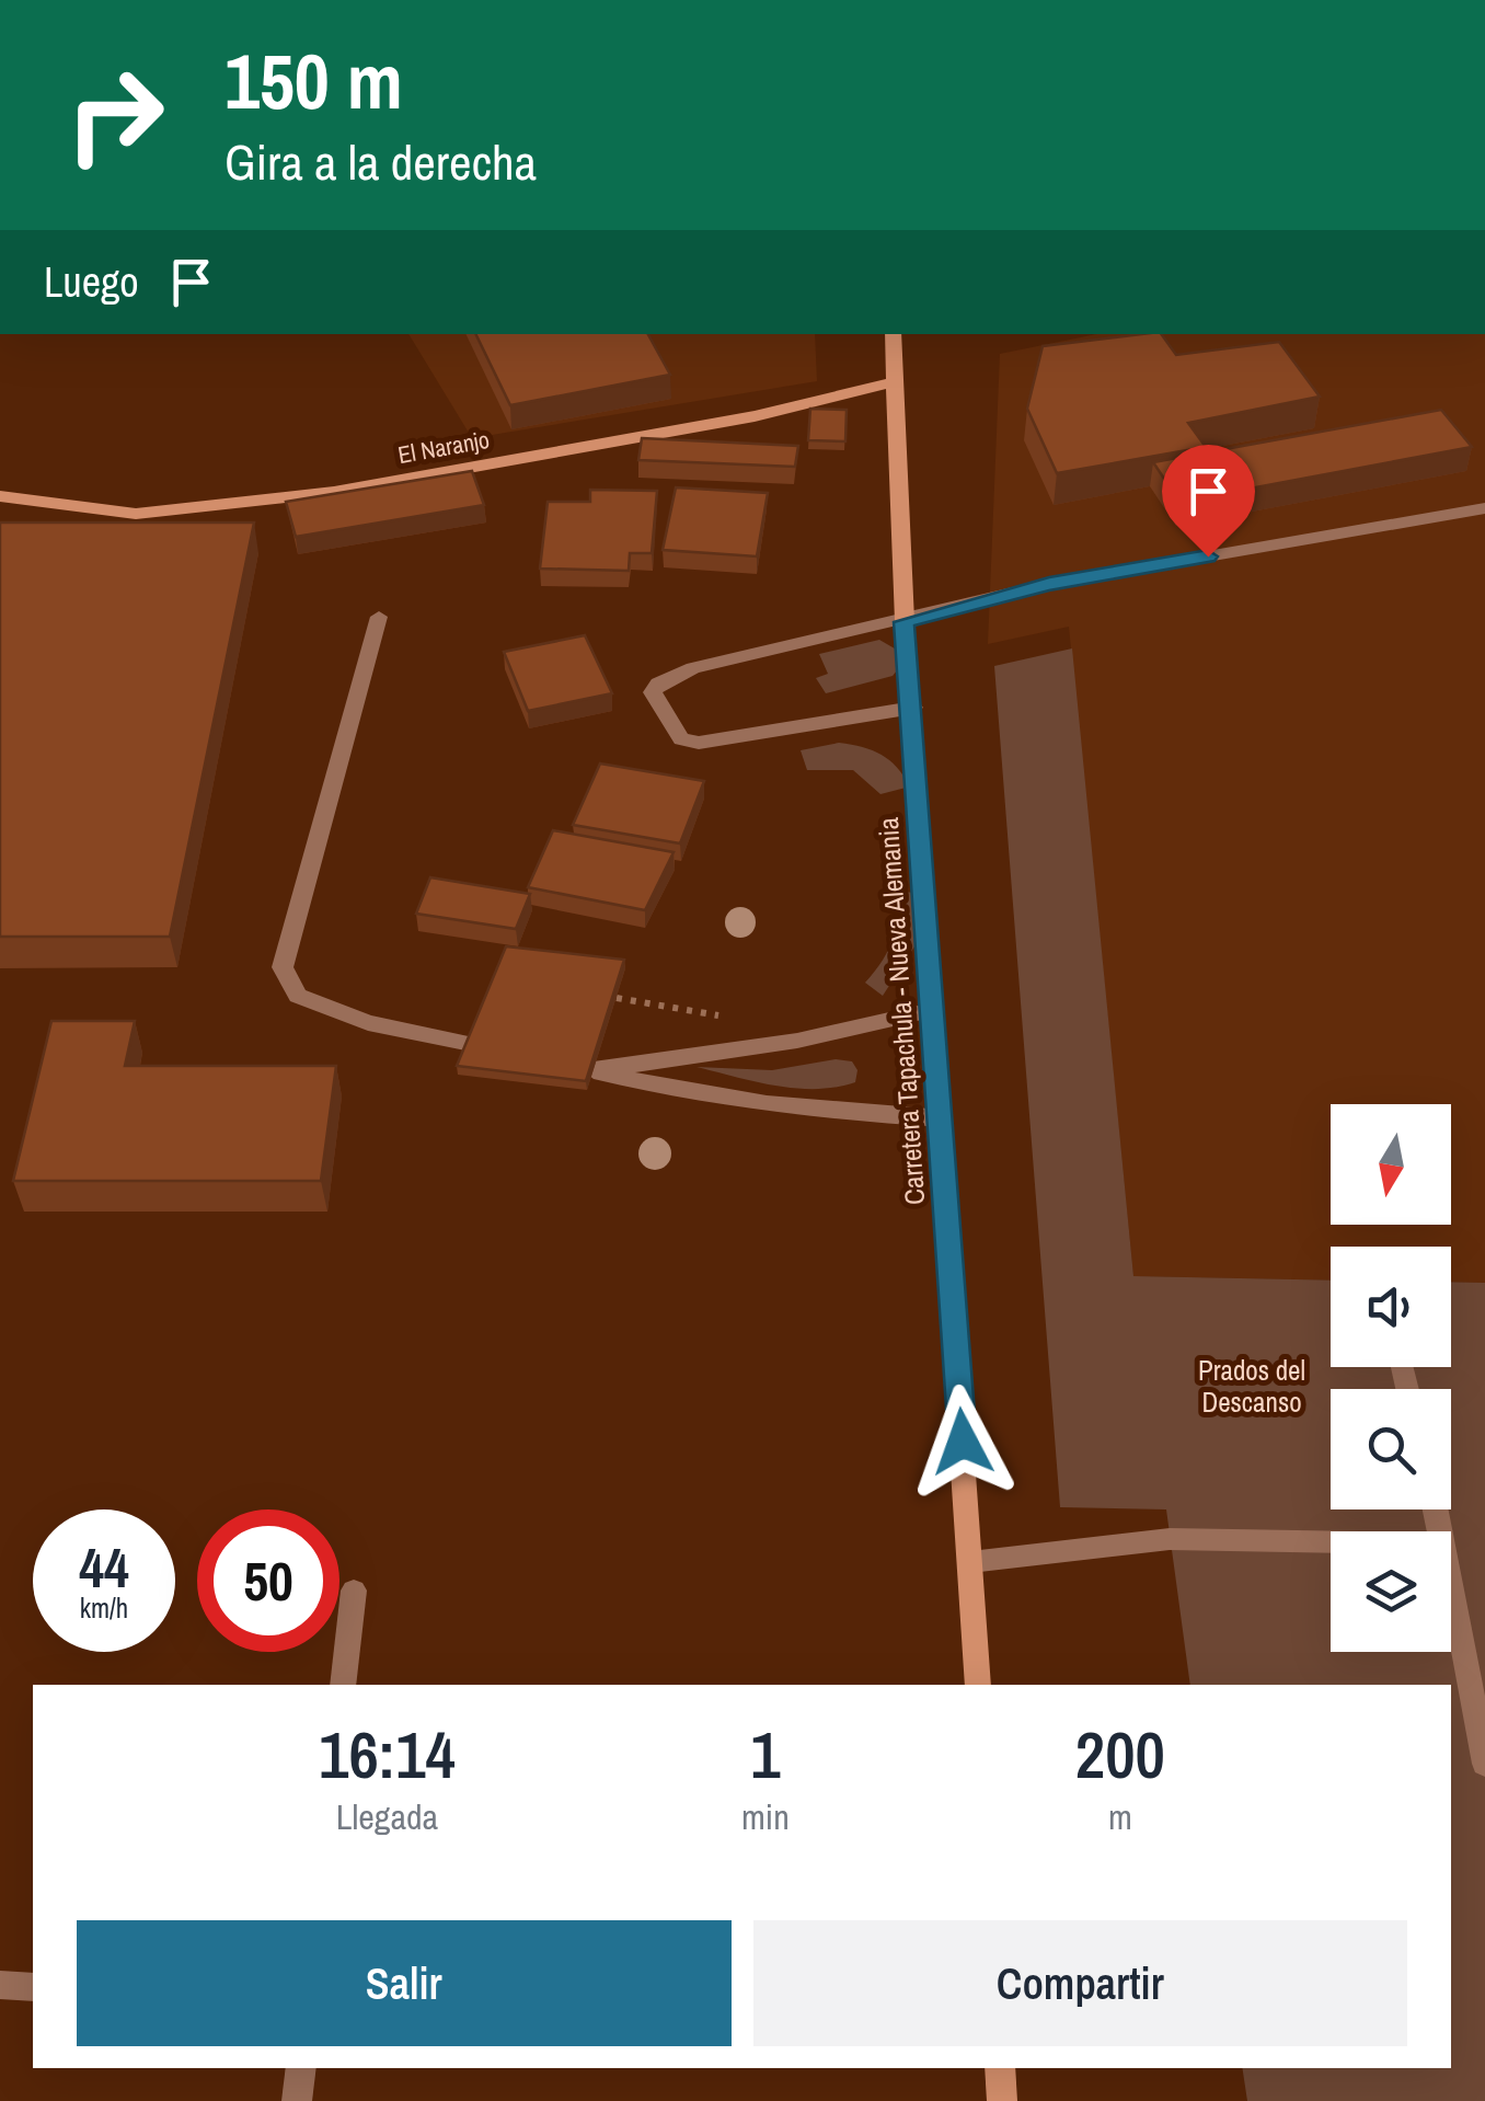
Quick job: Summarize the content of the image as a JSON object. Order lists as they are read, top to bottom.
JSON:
{
  "streets": {
    "main road": ["El Naranjo", "Carretera Tapachula - Nueva Alemania"]
  },
  "crossings": [
    ["El Naranjo", "Carretera Tapachula - Nueva Alemania"]
  ],
  "parks": ["Prados del Descanso"],
  "north": "bottom",
  "page": {
    "turn": ["150 m", "Gira a la derecha"],
    "then": "Luego",
    "speed": "44 km/h",
    "limit": "50",
    "eta": [
      "16:14",
      "Llegada",
      "1",
      "min",
      "200",
      "m"
    ],
    "buttons": ["Salir", "Compartir"]
  }
}
